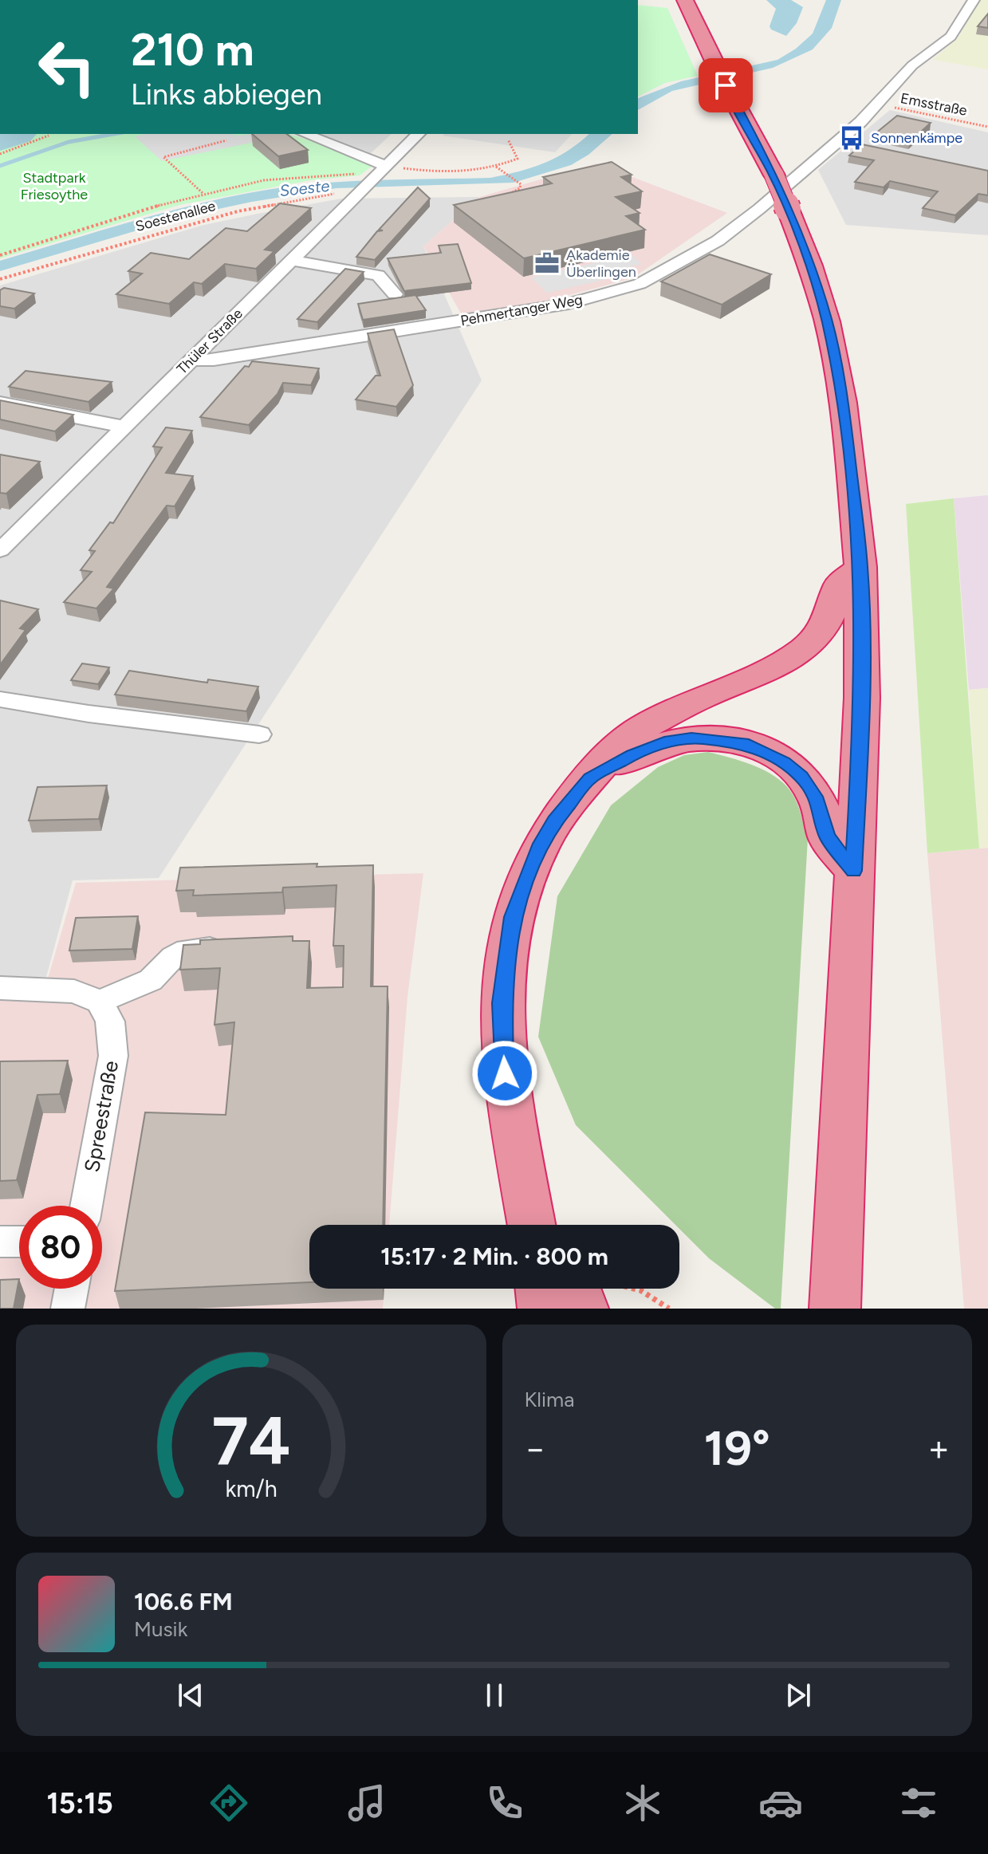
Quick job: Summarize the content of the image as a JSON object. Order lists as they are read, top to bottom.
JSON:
{
  "streets": {
    "street": ["Pehmertanger Weg", "Thüler Straße", "Spreestraße"],
    "path": ["Emsstraße", "Soestenallee"]
  },
  "crossings": [
    ["Emsstraße", "Pehmertanger Weg"],
    ["Soestenallee", "Thüler Straße"],
    ["Pehmertanger Weg", "Thüler Straße"]
  ],
  "water": ["Soeste"],
  "parks": ["Stadtpark Friesoythe"],
  "places": {
    "bus stop": ["Sonnenkämpe"],
    "office": ["Akademie Überlingen"]
  },
  "page": {
    "turn": ["210 m", "Links abbiegen"],
    "limit": "80",
    "trip": "15:17 · 2 Min. · 800 m",
    "tile": "Klima",
    "heat": ["−", "19°", "+"],
    "song": ["106.6 FM", "Musik"],
    "tabs": "15:15",
    "gauge": ["74", "km/h"]
  }
}
